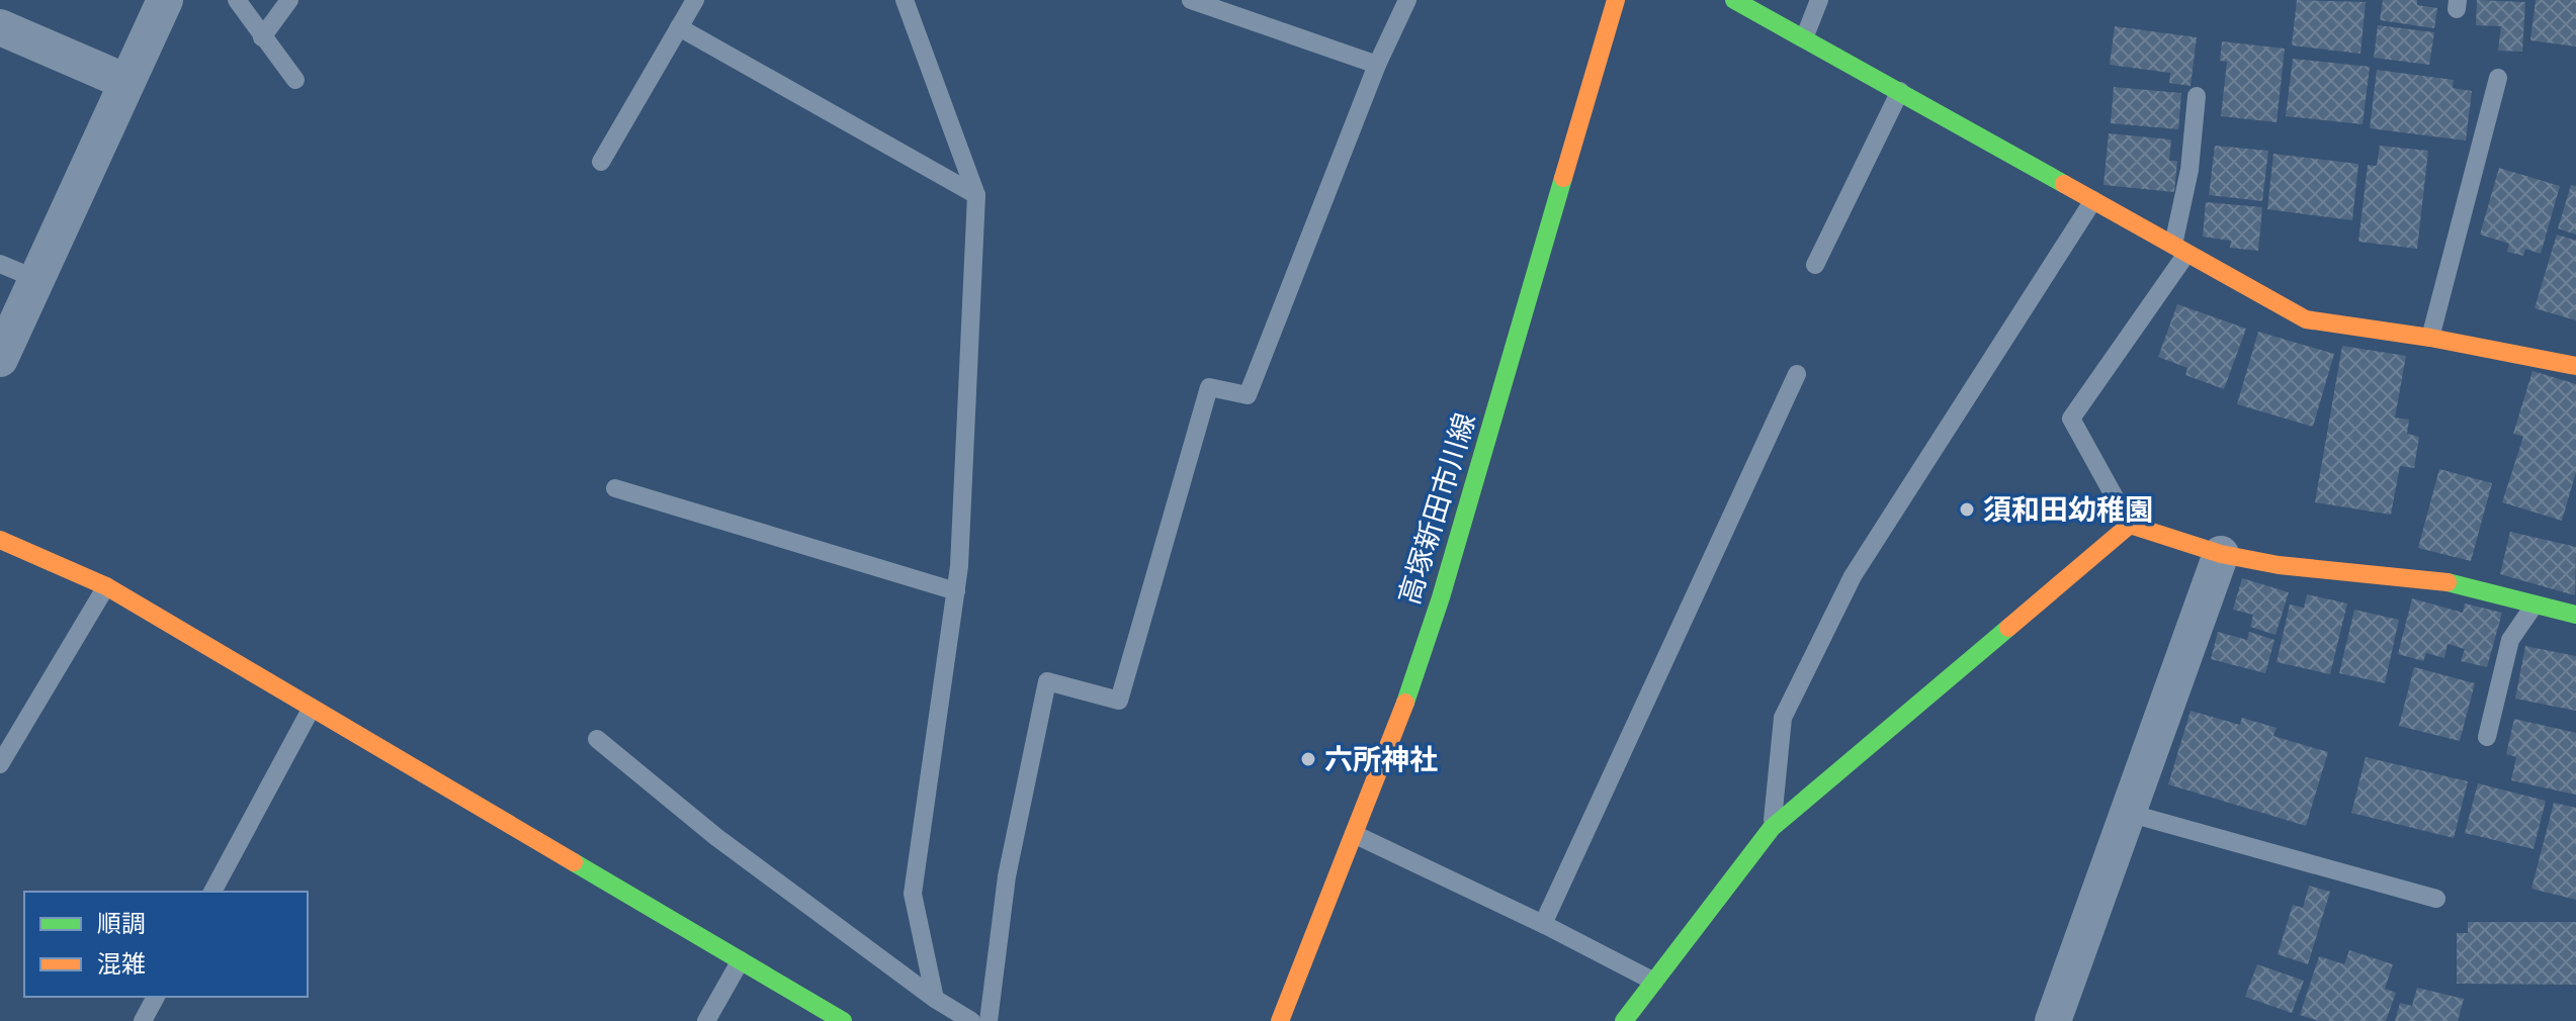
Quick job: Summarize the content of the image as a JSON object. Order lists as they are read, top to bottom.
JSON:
{
  "streets": {
    "street": ["高塚新田市川線"]
  },
  "places": ["須和田幼稚園", "六所神社"],
  "legend": ["順調", "混雑"]
}
